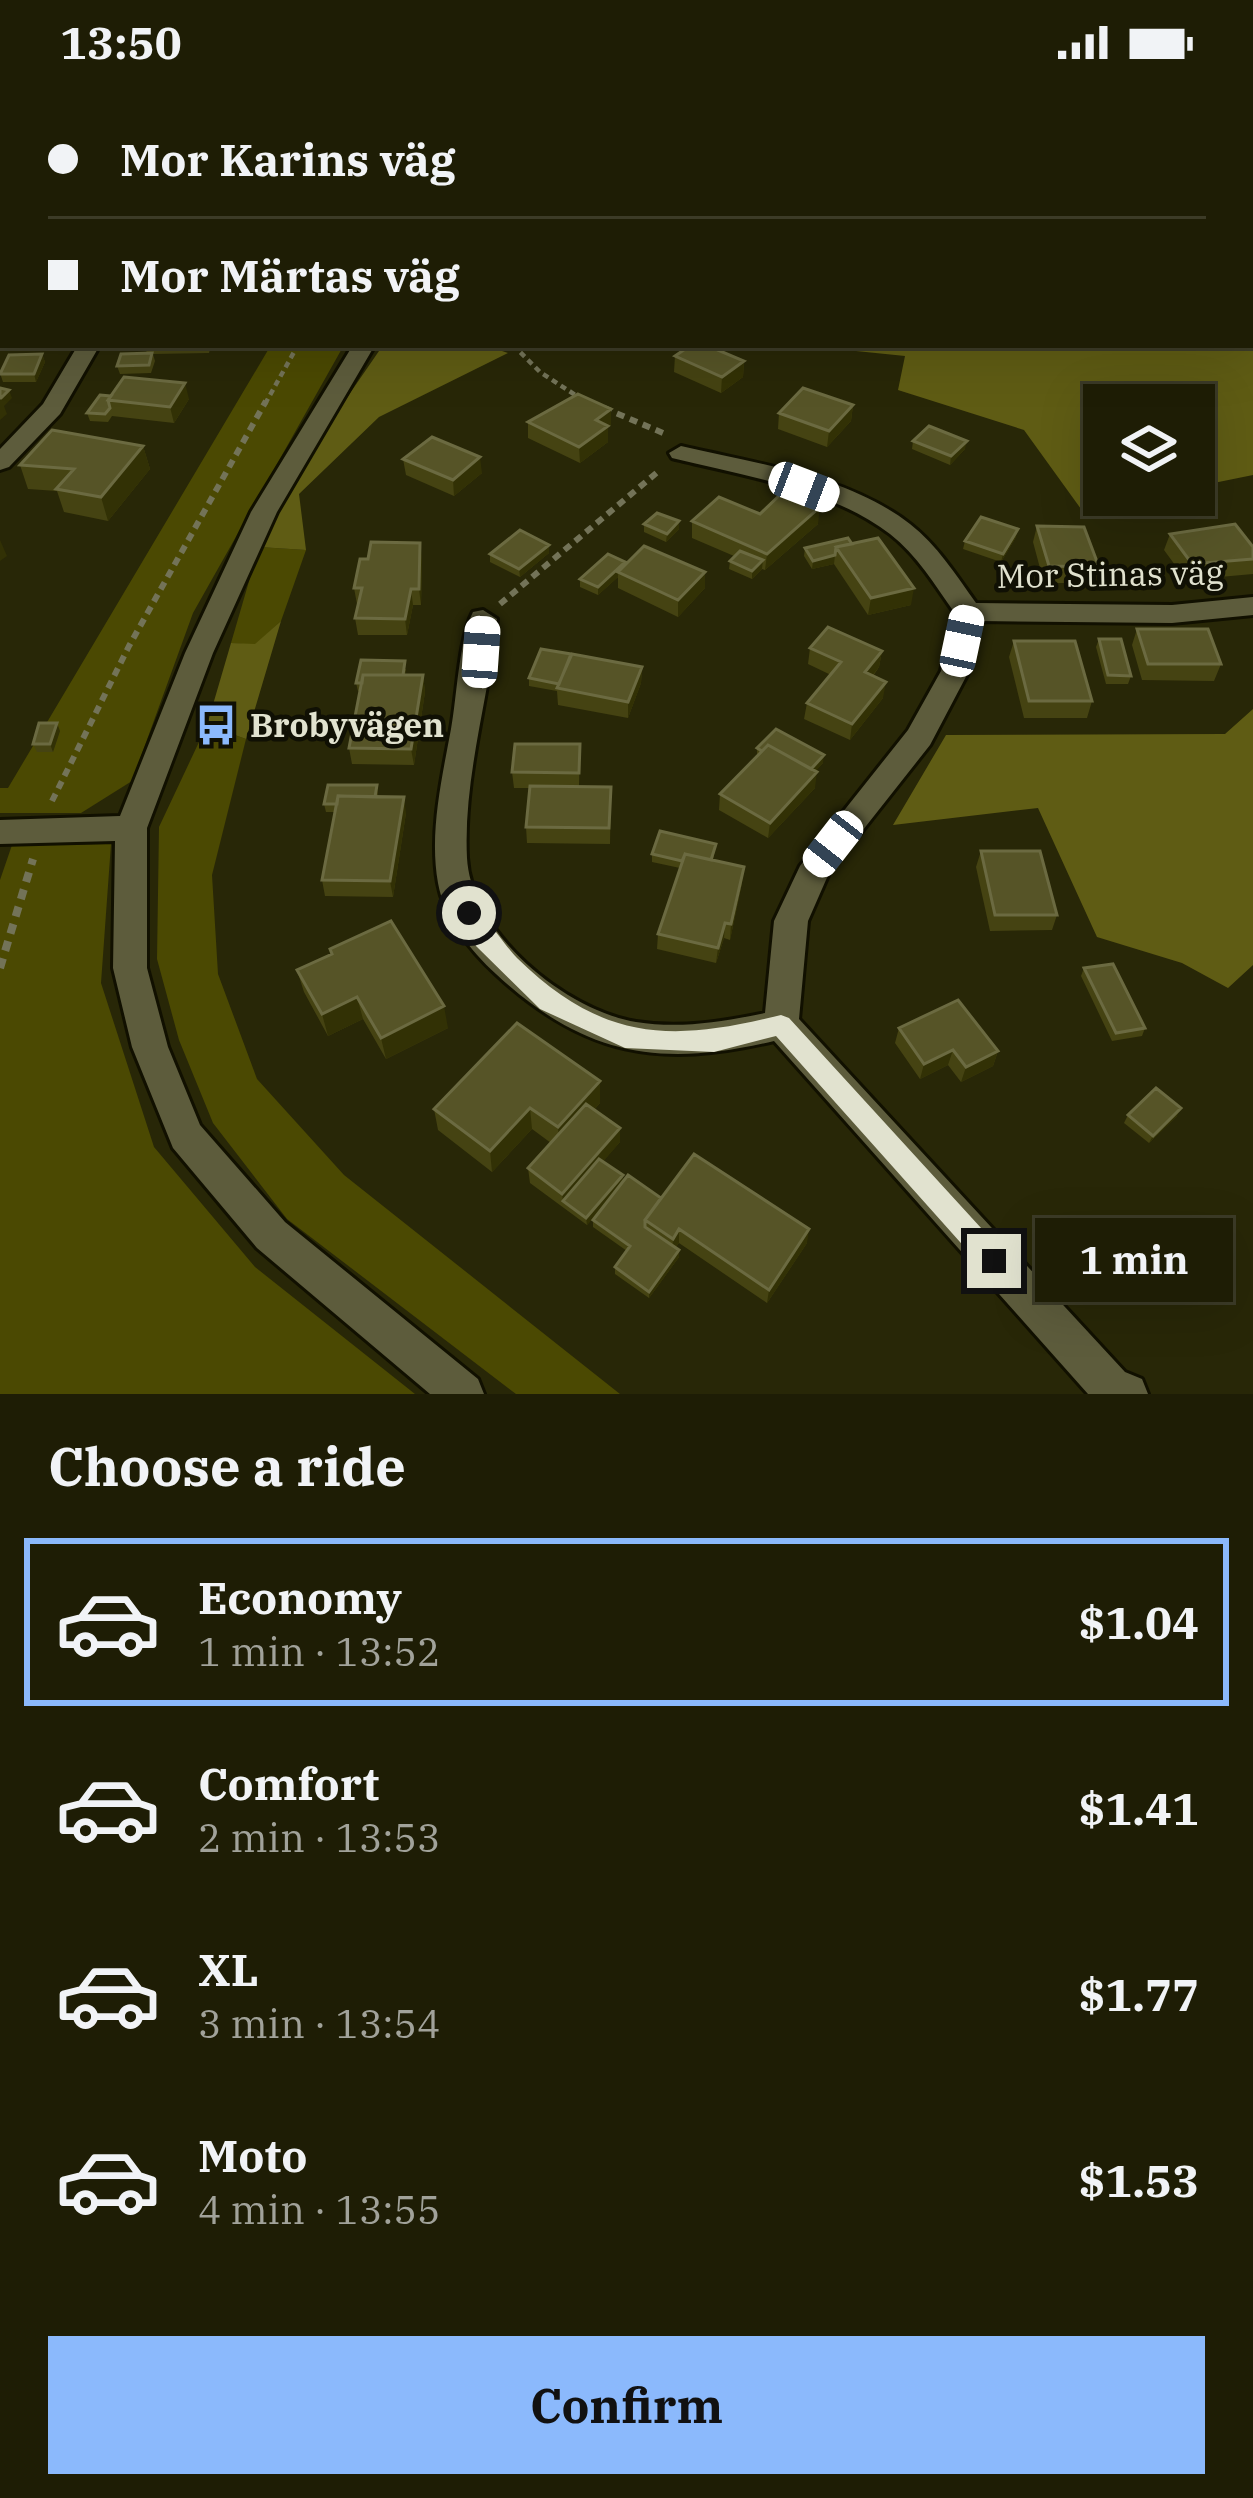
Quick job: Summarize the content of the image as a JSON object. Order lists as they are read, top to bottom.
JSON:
{
  "streets": {
    "street": ["Mor Stinas väg"]
  },
  "places": {
    "bus stop": ["Brobyvägen"]
  },
  "page": {
    "status": "13:50",
    "banner": ["Mor Karins väg", "Mor Märtas väg"],
    "bubble": "1 min",
    "heading": "Choose a ride",
    "list": [
      {
        "name": "Economy",
        "note": "1 min · 13:52",
        "value": "$1.04"
      },
      {
        "name": "Comfort",
        "note": "2 min · 13:53",
        "value": "$1.41"
      },
      {
        "name": "XL",
        "note": "3 min · 13:54",
        "value": "$1.77"
      },
      {
        "name": "Moto",
        "note": "4 min · 13:55",
        "value": "$1.53"
      }
    ],
    "buttons": "Confirm"
  }
}
